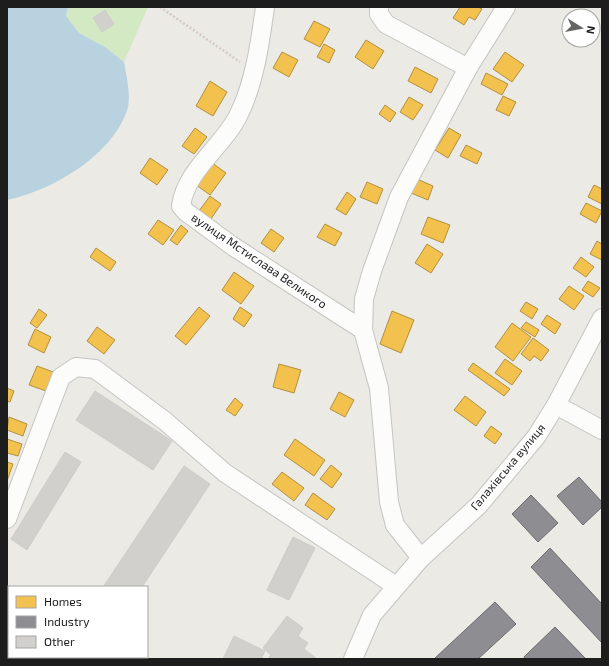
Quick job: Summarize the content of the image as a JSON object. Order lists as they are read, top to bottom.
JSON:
{
  "streets": {
    "street": ["вулиця Мстислава Великого", "Галахівська вулиця"]
  },
  "legend": ["Homes", "Industry", "Other"],
  "north": "right"
}
